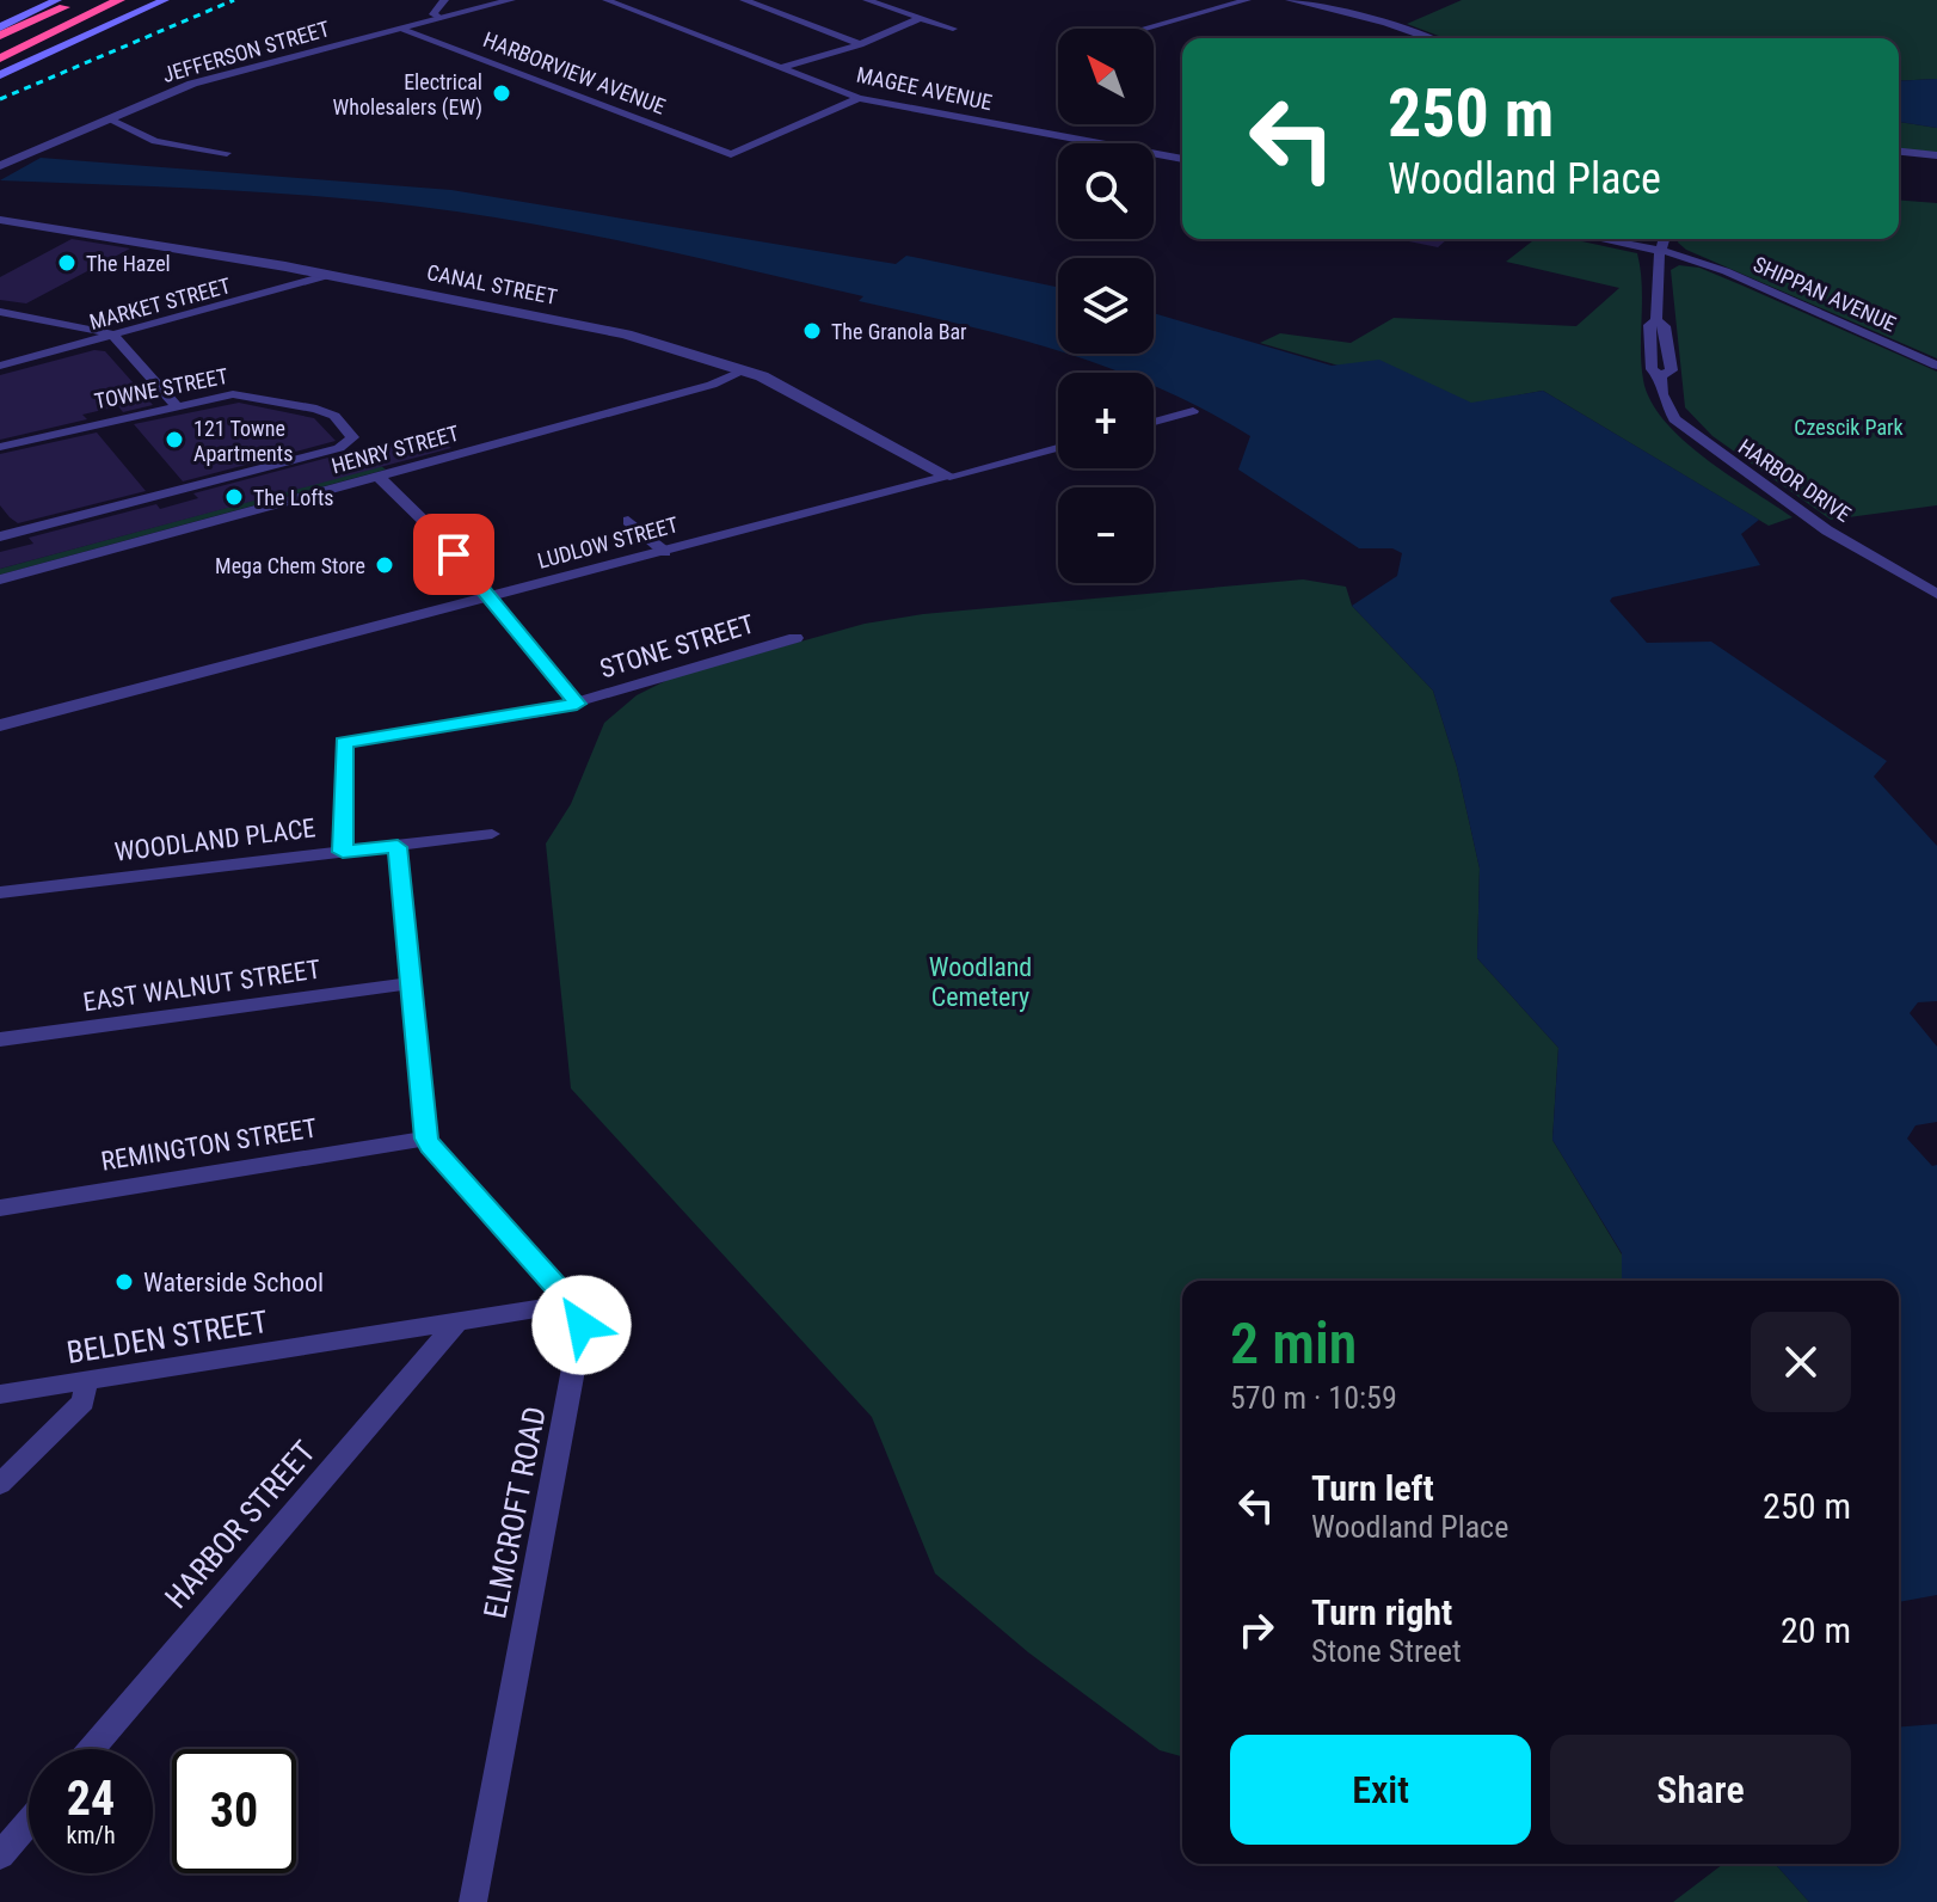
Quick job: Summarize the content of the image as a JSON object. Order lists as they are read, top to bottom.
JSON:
{
  "streets": {
    "street": [
      "JEFFERSON STREET",
      "HARBORVIEW AVENUE",
      "MAGEE AVENUE",
      "CANAL STREET",
      "SHIPPAN AVENUE",
      "MARKET STREET",
      "TOWNE STREET",
      "HENRY STREET",
      "HARBOR DRIVE",
      "LUDLOW STREET",
      "STONE STREET",
      "WOODLAND PLACE",
      "EAST WALNUT STREET",
      "REMINGTON STREET",
      "BELDEN STREET",
      "ELMCROFT ROAD",
      "HARBOR STREET"
    ]
  },
  "crossings": [
    ["JEFFERSON STREET", "HARBORVIEW AVENUE"],
    ["HARBORVIEW AVENUE", "MAGEE AVENUE"],
    ["CANAL STREET", "MARKET STREET"],
    ["CANAL STREET", "HENRY STREET"],
    ["CANAL STREET", "LUDLOW STREET"],
    ["SHIPPAN AVENUE", "HARBOR DRIVE"],
    ["STONE STREET", "WOODLAND PLACE"],
    ["BELDEN STREET", "ELMCROFT ROAD"],
    ["BELDEN STREET", "HARBOR STREET"]
  ],
  "parks": ["Czescik Park", "Woodland Cemetery"],
  "places": [
    "Electrical Wholesalers (EW)",
    "The Hazel",
    "The Granola Bar",
    "121 Towne Apartments",
    "The Lofts",
    "Mega Chem Store",
    "Waterside School"
  ],
  "north": "top left",
  "page": {
    "map_buttons": ["+", "−"],
    "turn": ["250 m", "Woodland Place"],
    "heading": ["2 min", "570 m · 10:59"],
    "list": [
      {
        "name": "Turn left",
        "note": "Woodland Place",
        "value": "250 m"
      },
      {
        "name": "Turn right",
        "note": "Stone Street",
        "value": "20 m"
      }
    ],
    "buttons": ["Exit", "Share"],
    "speed": "24 km/h",
    "limit": "30"
  }
}
